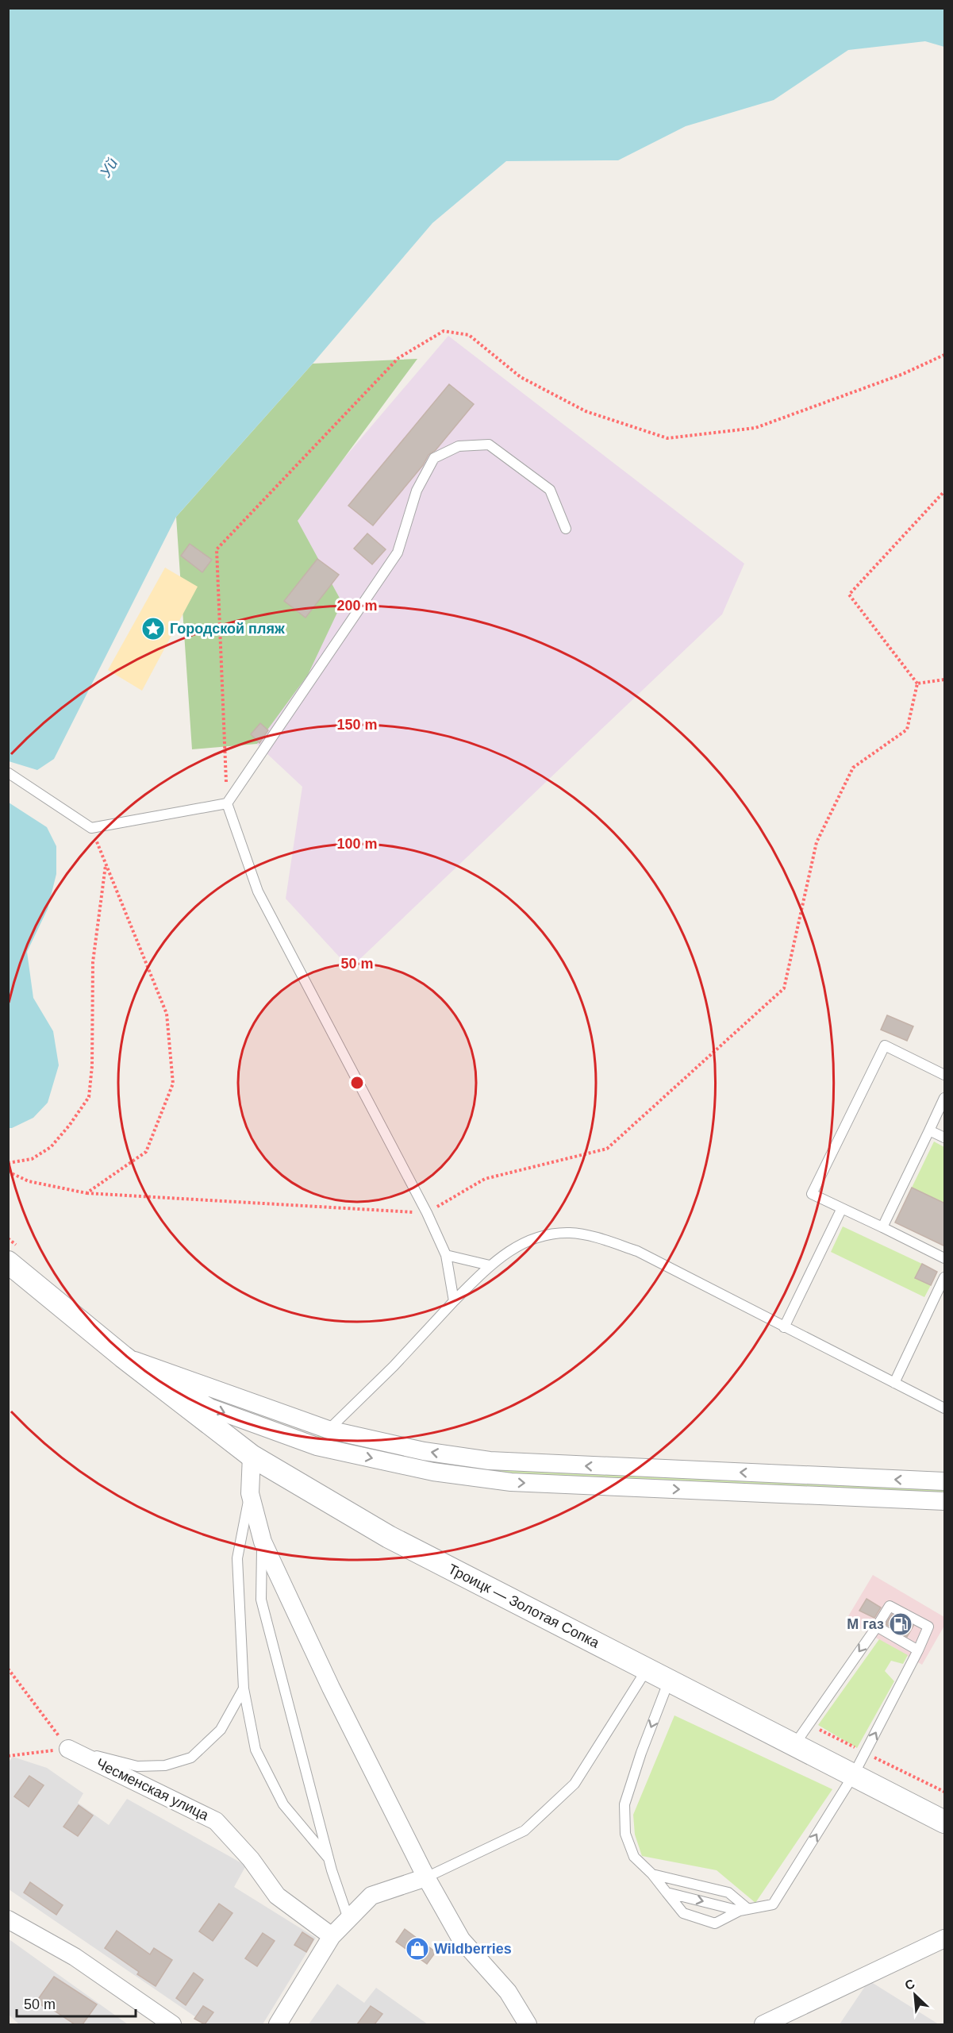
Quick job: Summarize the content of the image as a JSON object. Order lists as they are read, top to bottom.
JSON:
{
  "streets": {
    "street": ["Троицк — Золотая Сопка", "Чесменская улица"]
  },
  "water": ["Уй"],
  "places": {
    "place": ["Городской пляж"],
    "fuel station": ["М газ"],
    "shop": ["Wildberries"]
  },
  "scale_bar": "50 m",
  "north": "top left",
  "rings": [
    "200 m",
    "150 m",
    "100 m",
    "50 m"
  ]
}
